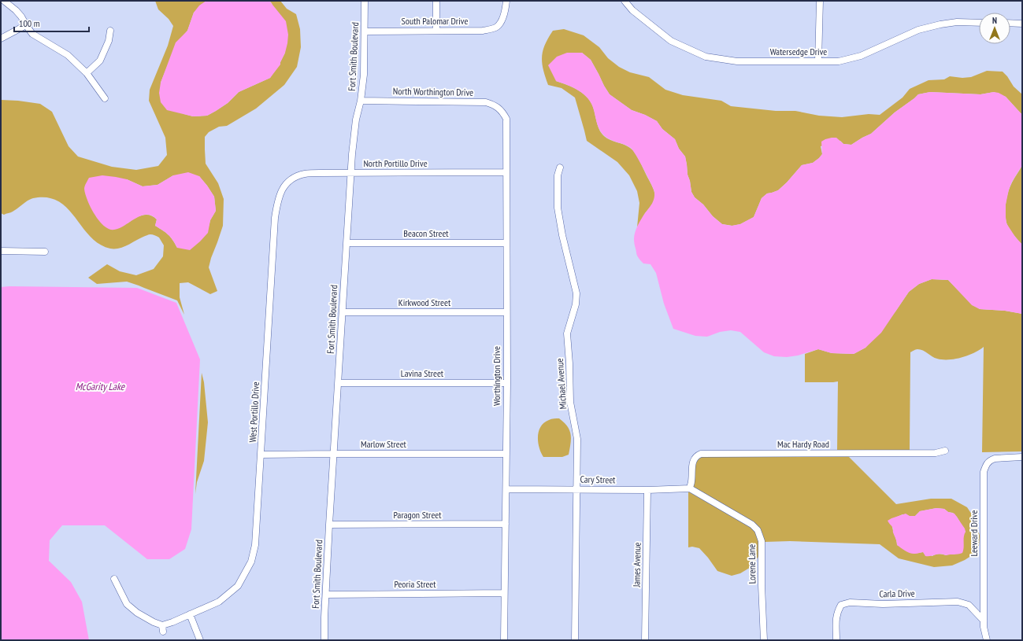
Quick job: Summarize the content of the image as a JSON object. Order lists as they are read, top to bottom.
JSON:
{
  "streets": {
    "street": [
      "South Palomar Drive",
      "Watersedge Drive",
      "Fort Smith Boulevard",
      "North Worthington Drive",
      "North Portillo Drive",
      "Beacon Street",
      "Kirkwood Street",
      "Lavina Street",
      "Worthington Drive",
      "Michael Avenue",
      "West Portillo Drive",
      "Marlow Street",
      "Mac Hardy Road",
      "Cary Street",
      "Paragon Street",
      "Leeward Drive",
      "Lorene Lane",
      "James Avenue",
      "Peoria Street",
      "Carla Drive"
    ]
  },
  "crossings": [
    ["South Palomar Drive", "Fort Smith Boulevard"],
    ["Fort Smith Boulevard", "North Worthington Drive"],
    ["Fort Smith Boulevard", "North Portillo Drive"],
    ["Fort Smith Boulevard", "Beacon Street"],
    ["Fort Smith Boulevard", "Kirkwood Street"],
    ["Fort Smith Boulevard", "Lavina Street"],
    ["Fort Smith Boulevard", "Marlow Street"],
    ["Fort Smith Boulevard", "Paragon Street"],
    ["Fort Smith Boulevard", "Peoria Street"],
    ["North Worthington Drive", "Worthington Drive"],
    ["North Portillo Drive", "Worthington Drive"],
    ["North Portillo Drive", "West Portillo Drive"],
    ["Beacon Street", "Worthington Drive"],
    ["Kirkwood Street", "Worthington Drive"],
    ["Lavina Street", "Worthington Drive"],
    ["Worthington Drive", "Marlow Street"],
    ["Worthington Drive", "Cary Street"],
    ["Worthington Drive", "Paragon Street"],
    ["Worthington Drive", "Peoria Street"],
    ["Michael Avenue", "Cary Street"],
    ["West Portillo Drive", "Marlow Street"],
    ["Mac Hardy Road", "Cary Street"],
    ["Mac Hardy Road", "Lorene Lane"],
    ["Cary Street", "Lorene Lane"],
    ["Cary Street", "James Avenue"],
    ["Leeward Drive", "Carla Drive"]
  ],
  "water": ["McGarity Lake"],
  "scale_bar": "100 m",
  "north": "top"
}
